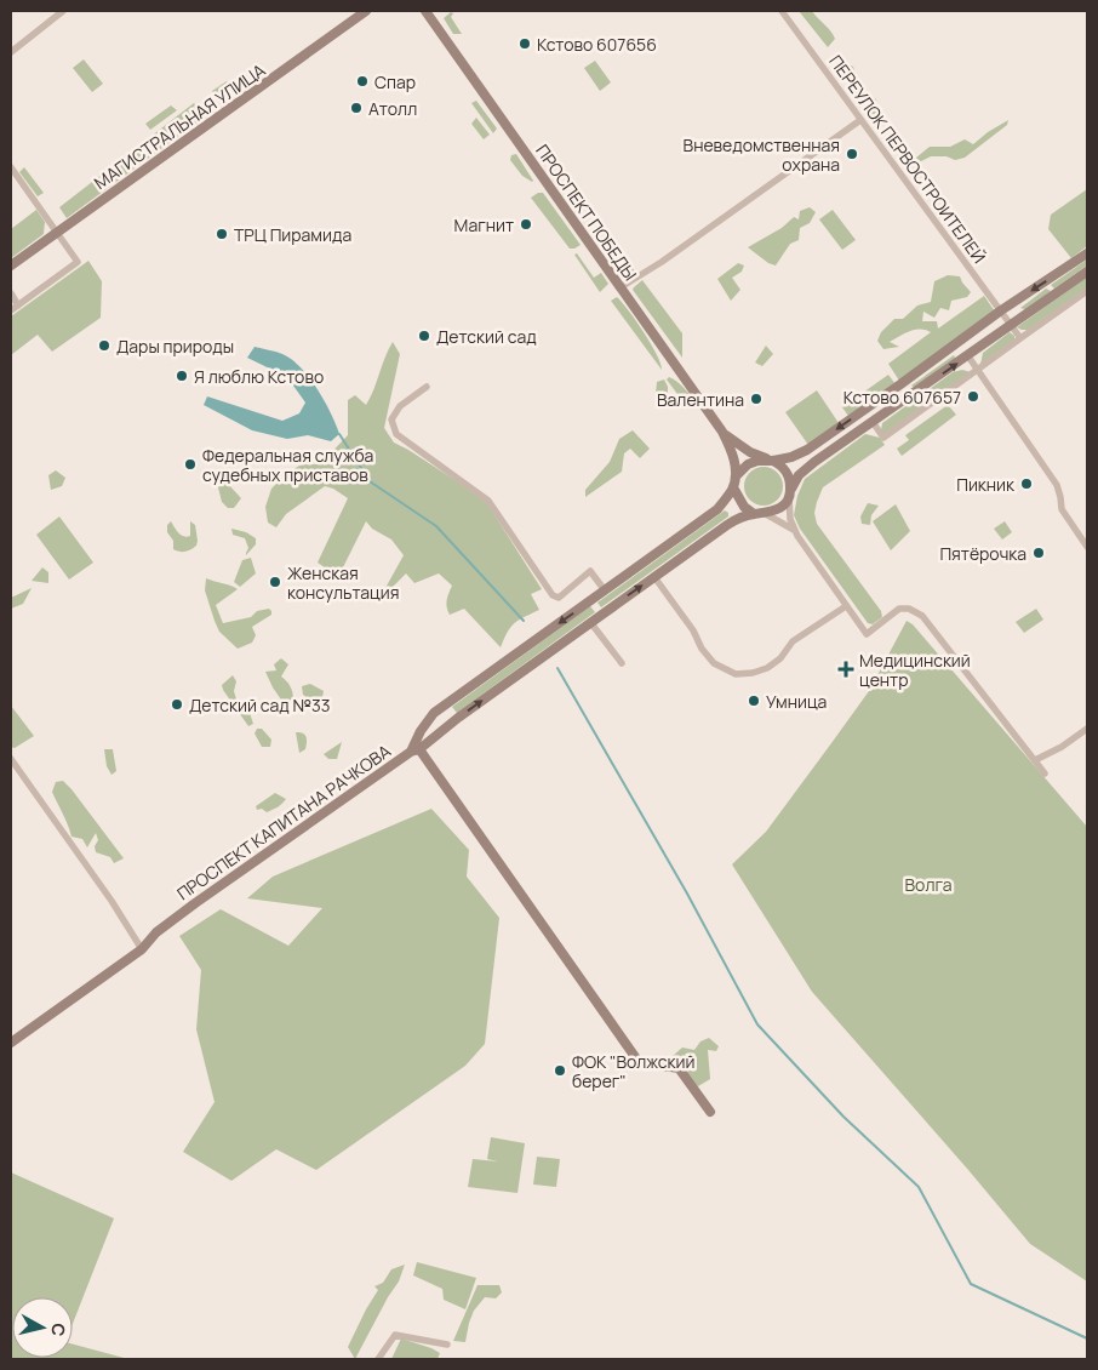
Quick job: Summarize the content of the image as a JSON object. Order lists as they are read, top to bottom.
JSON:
{
  "streets": {
    "street": [
      "МАГИСТРАЛЬНАЯ УЛИЦА",
      "ПЕРЕУЛОК ПЕРВОСТРОИТЕЛЕЙ",
      "ПРОСПЕКТ ПОБЕДЫ",
      "ПРОСПЕКТ КАПИТАНА РАЧКОВА"
    ]
  },
  "parks": ["Волга"],
  "places": {
    "other": [
      "Кстово 607656",
      "Спар",
      "Атолл",
      "Вневедомственная охрана",
      "Магнит",
      "ТРЦ Пирамида",
      "Детский сад",
      "Дары природы",
      "Я люблю Кстово",
      "Кстово 607657",
      "Валентина",
      "Федеральная служба судебных приставов",
      "Пикник",
      "Пятёрочка",
      "Женская консультация",
      "Умница",
      "Детский сад №33",
      "ФОК \"Волжский берег\""
    ],
    "health": ["Медицинский центр"]
  },
  "north": "right"
}
